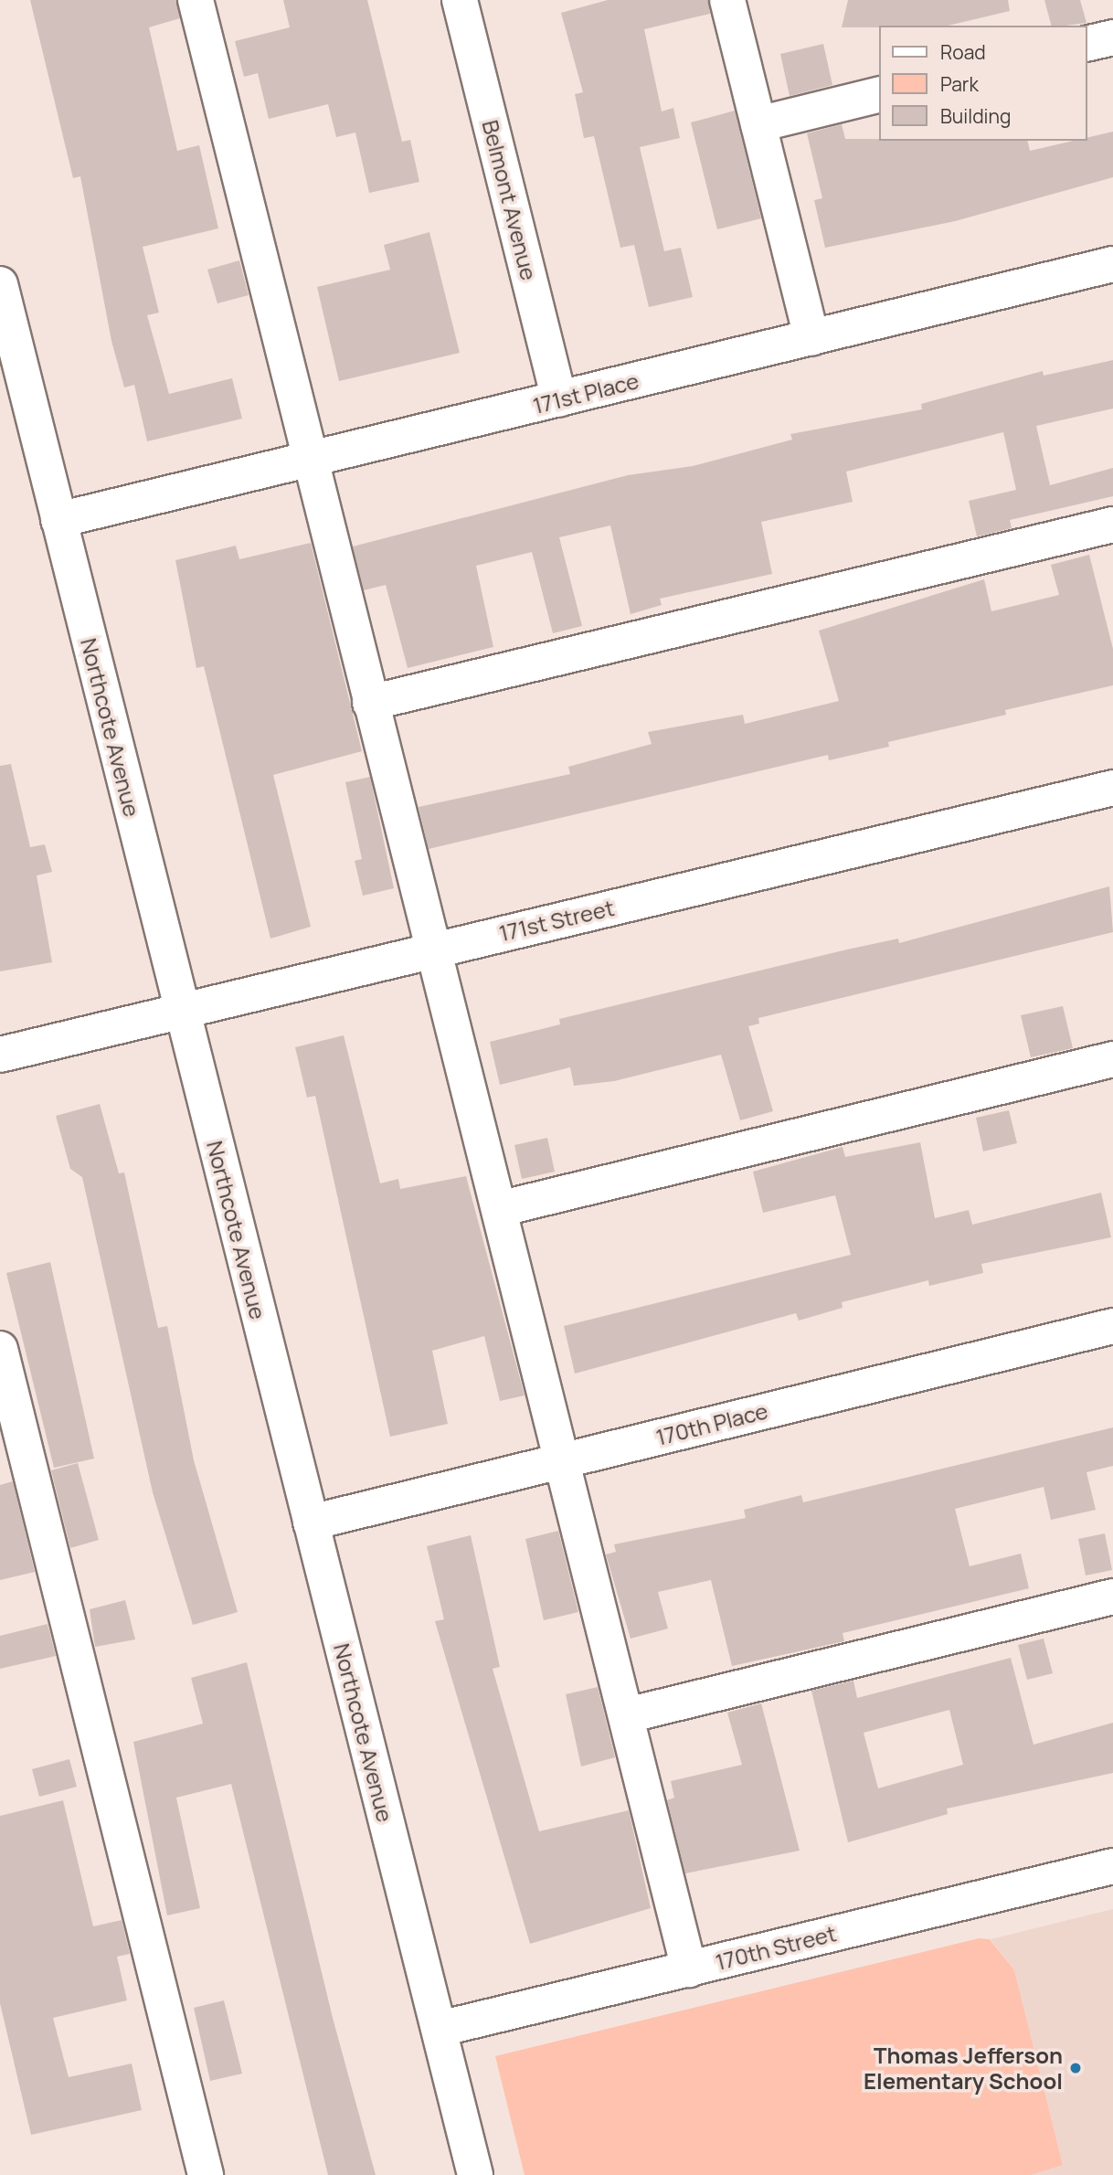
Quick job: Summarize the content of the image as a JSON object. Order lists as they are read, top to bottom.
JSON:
{
  "streets": {
    "street": [
      "Belmont Avenue",
      "171st Place",
      "Northcote Avenue",
      "171st Street",
      "170th Place",
      "170th Street"
    ]
  },
  "crossings": [
    ["Belmont Avenue", "171st Place"],
    ["171st Place", "Northcote Avenue"],
    ["Northcote Avenue", "171st Street"],
    ["Northcote Avenue", "170th Place"],
    ["Northcote Avenue", "170th Street"]
  ],
  "places": ["Thomas Jefferson Elementary School"],
  "legend": ["Road", "Park", "Building"]
}
